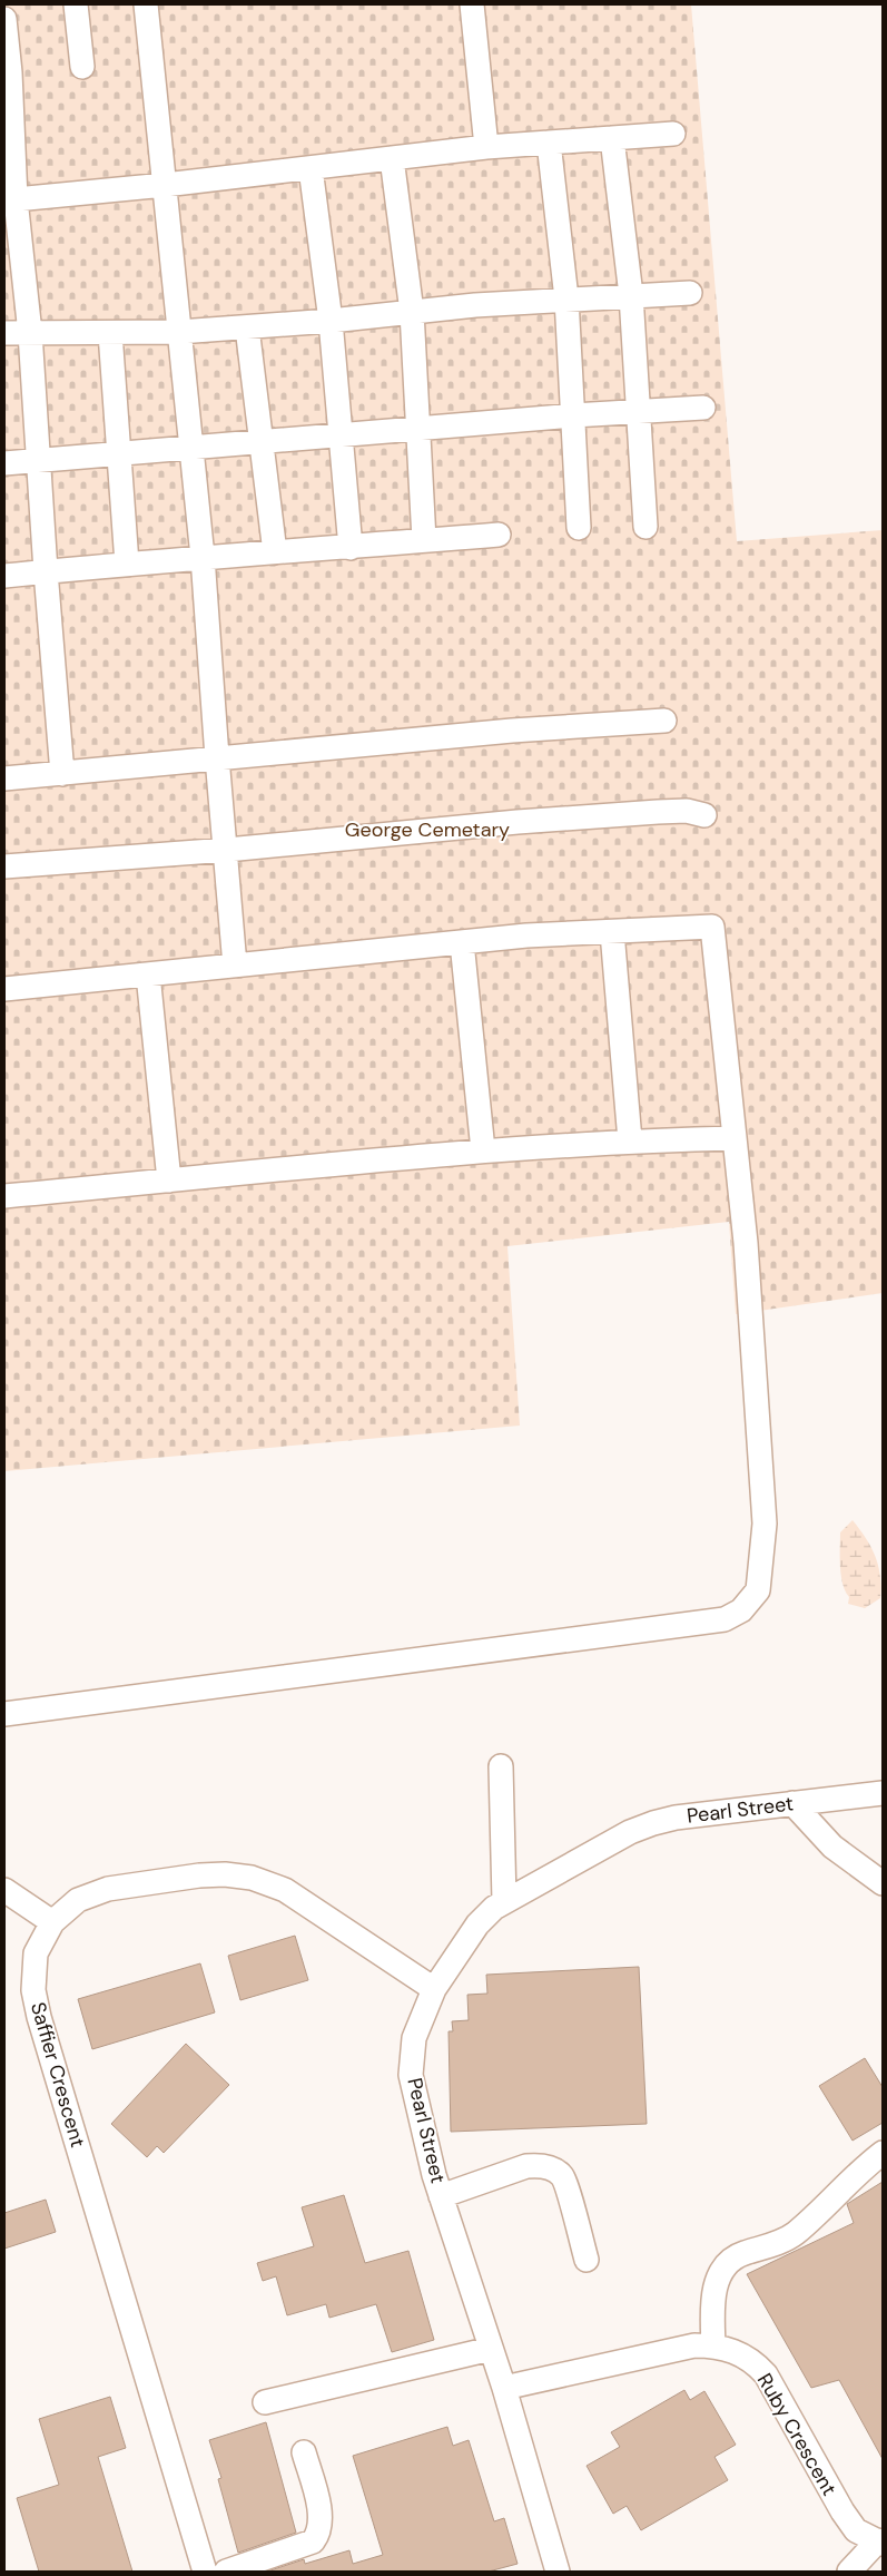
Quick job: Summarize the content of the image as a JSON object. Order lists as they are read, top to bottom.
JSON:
{
  "streets": {
    "street": ["Pearl Street", "Saffier Crescent", "Ruby Crescent"]
  },
  "crossings": [
    ["Pearl Street", "Saffier Crescent"],
    ["Pearl Street", "Ruby Crescent"]
  ],
  "parks": ["George Cemetary"]
}
